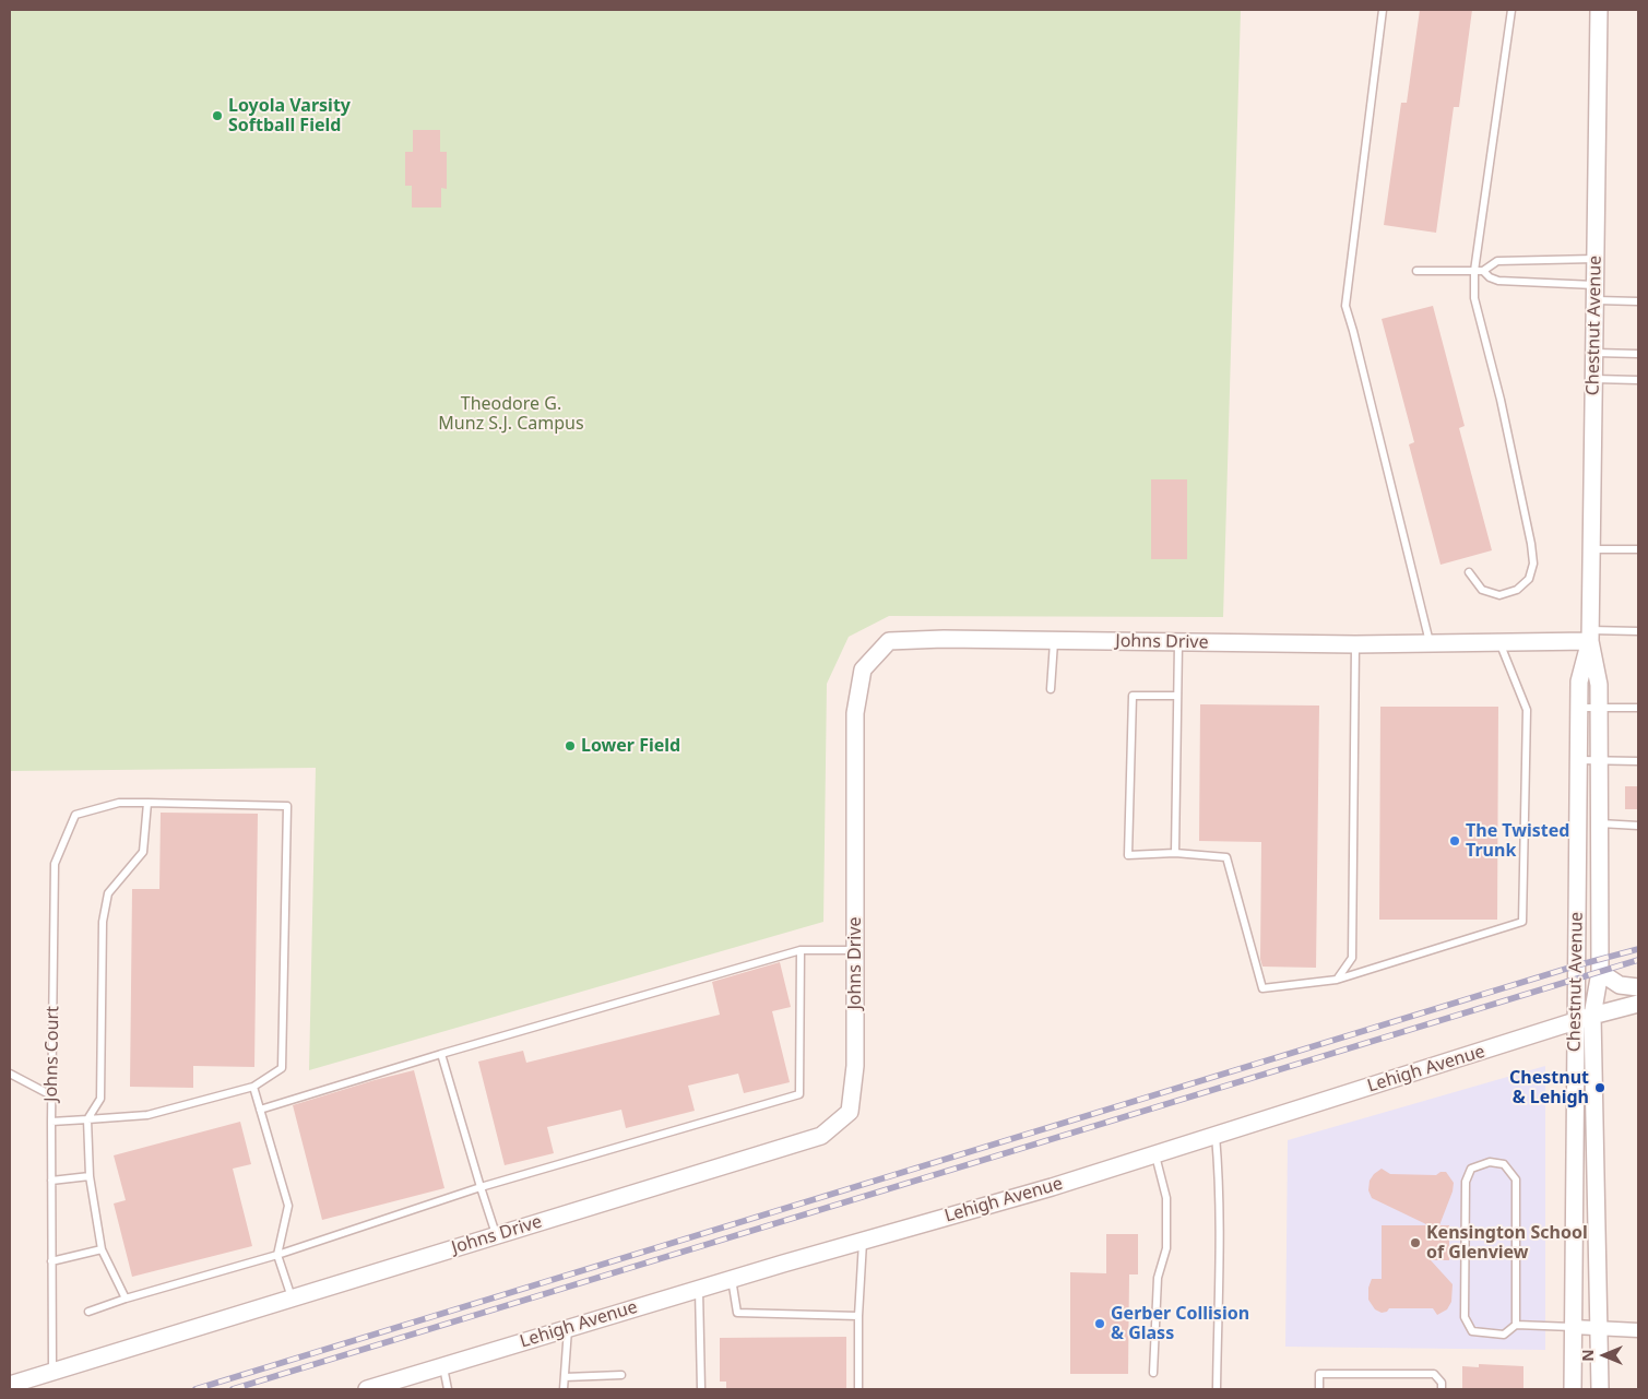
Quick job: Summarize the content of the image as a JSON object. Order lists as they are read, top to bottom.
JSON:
{
  "streets": {
    "street": ["Chestnut Avenue", "Johns Drive", "Lehigh Avenue"],
    "lane": ["Johns Court"]
  },
  "crossings": [
    ["Chestnut Avenue", "Johns Drive"],
    ["Chestnut Avenue", "Lehigh Avenue"],
    ["Johns Drive", "Johns Court"]
  ],
  "parks": ["Theodore G. Munz S.J. Campus"],
  "places": [
    "Loyola Varsity Softball Field",
    "Lower Field",
    "The Twisted Trunk",
    "Chestnut & Lehigh",
    "Kensington School of Glenview",
    "Gerber Collision & Glass"
  ],
  "north": "left"
}
